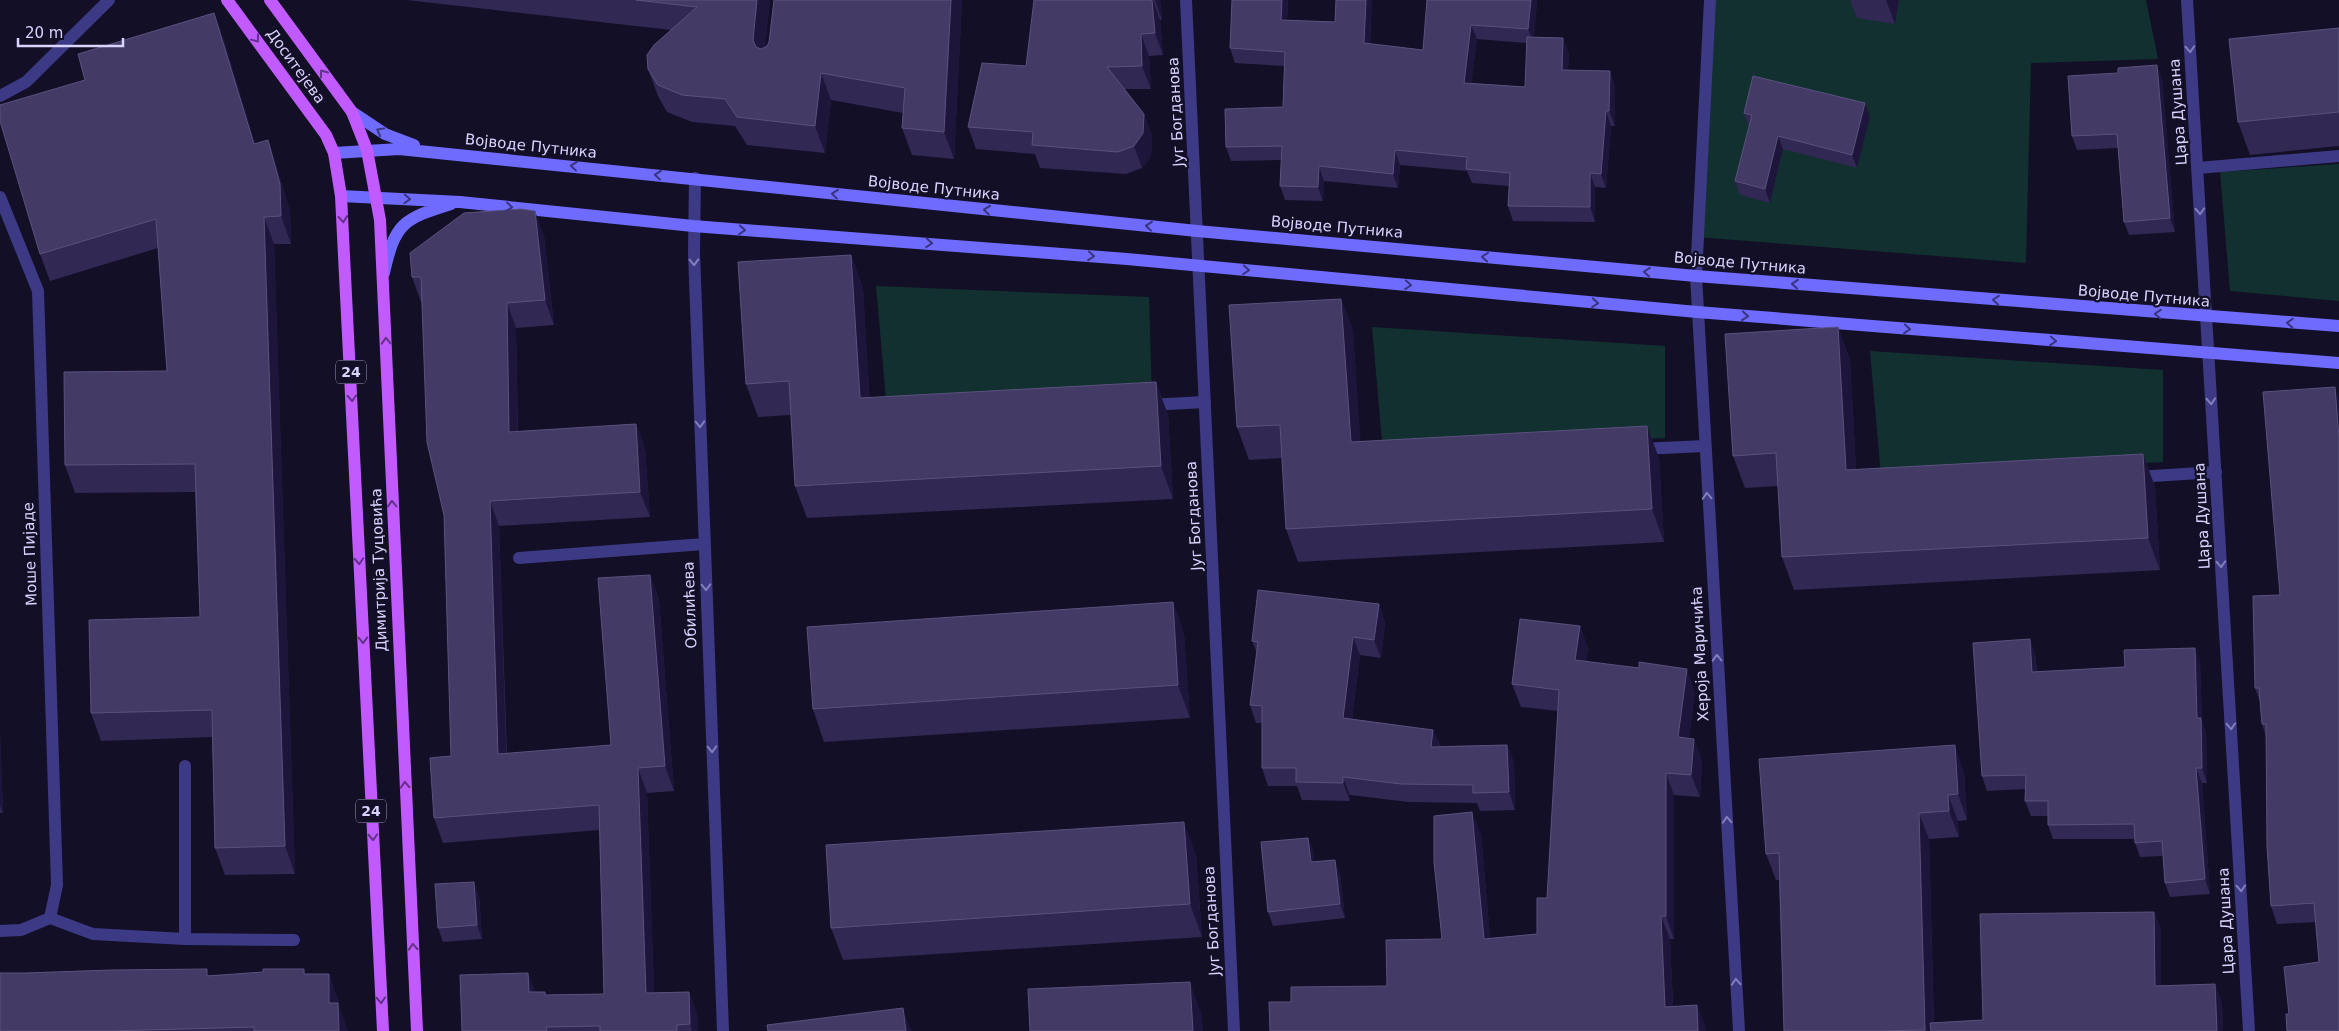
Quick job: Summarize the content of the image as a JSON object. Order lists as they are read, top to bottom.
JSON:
{
  "streets": {
    "main road": [
      "Доситејева",
      "Војводе Путника",
      "24",
      "Димитрија Туцовића"
    ],
    "street": [
      "Југ Богданова",
      "Цара Душана",
      "Моше Пијаде",
      "Обилићева",
      "Хероја Маричића"
    ]
  },
  "crossings": [
    ["Доситејева", "Војводе Путника"],
    ["Доситејева", "Димитрија Туцовића"],
    ["Југ Богданова", "Војводе Путника"],
    ["Цара Душана", "Војводе Путника"],
    ["Војводе Путника", "Димитрија Туцовића"],
    ["Војводе Путника", "Обилићева"],
    ["Војводе Путника", "Хероја Маричића"]
  ],
  "one_way": ["Цара Душана", "Обилићева", "Хероја Маричића"],
  "scale_bar": "20 m"
}
